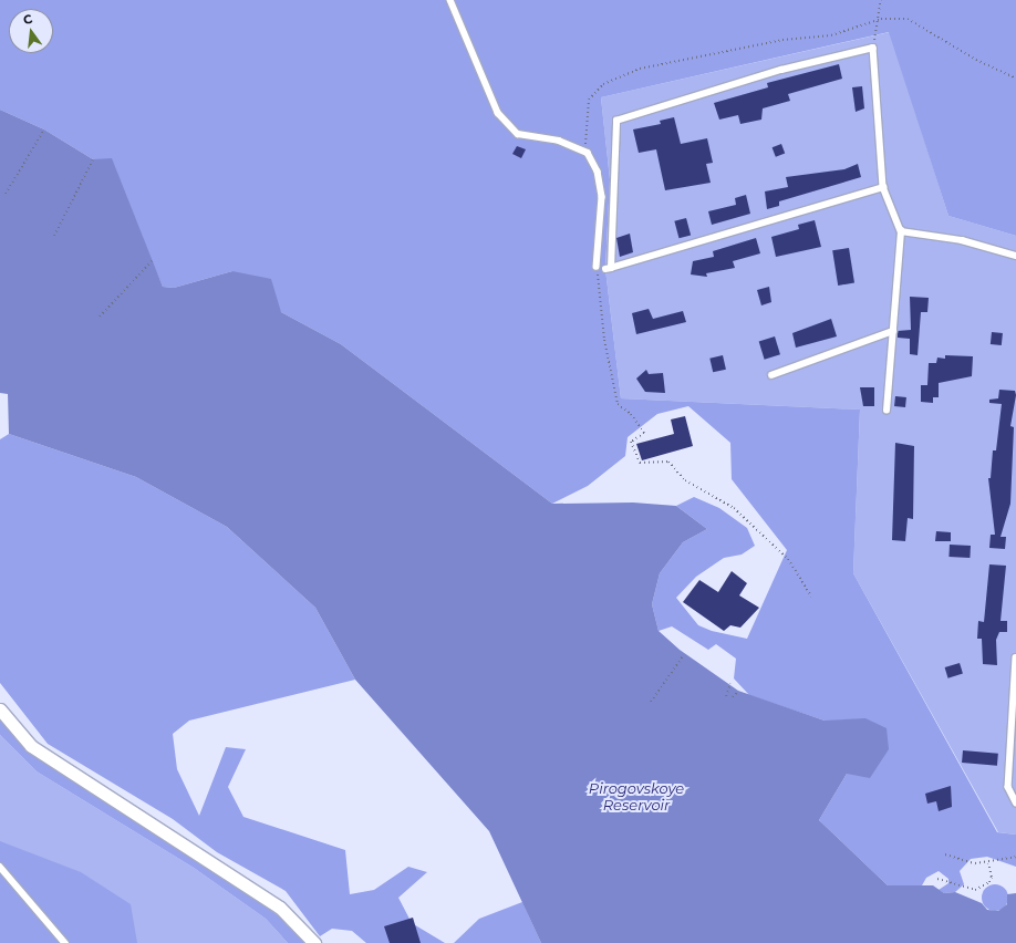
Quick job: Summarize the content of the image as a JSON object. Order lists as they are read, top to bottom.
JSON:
{
  "water": ["Pirogovskoye Reservoir"],
  "north": "top"
}
